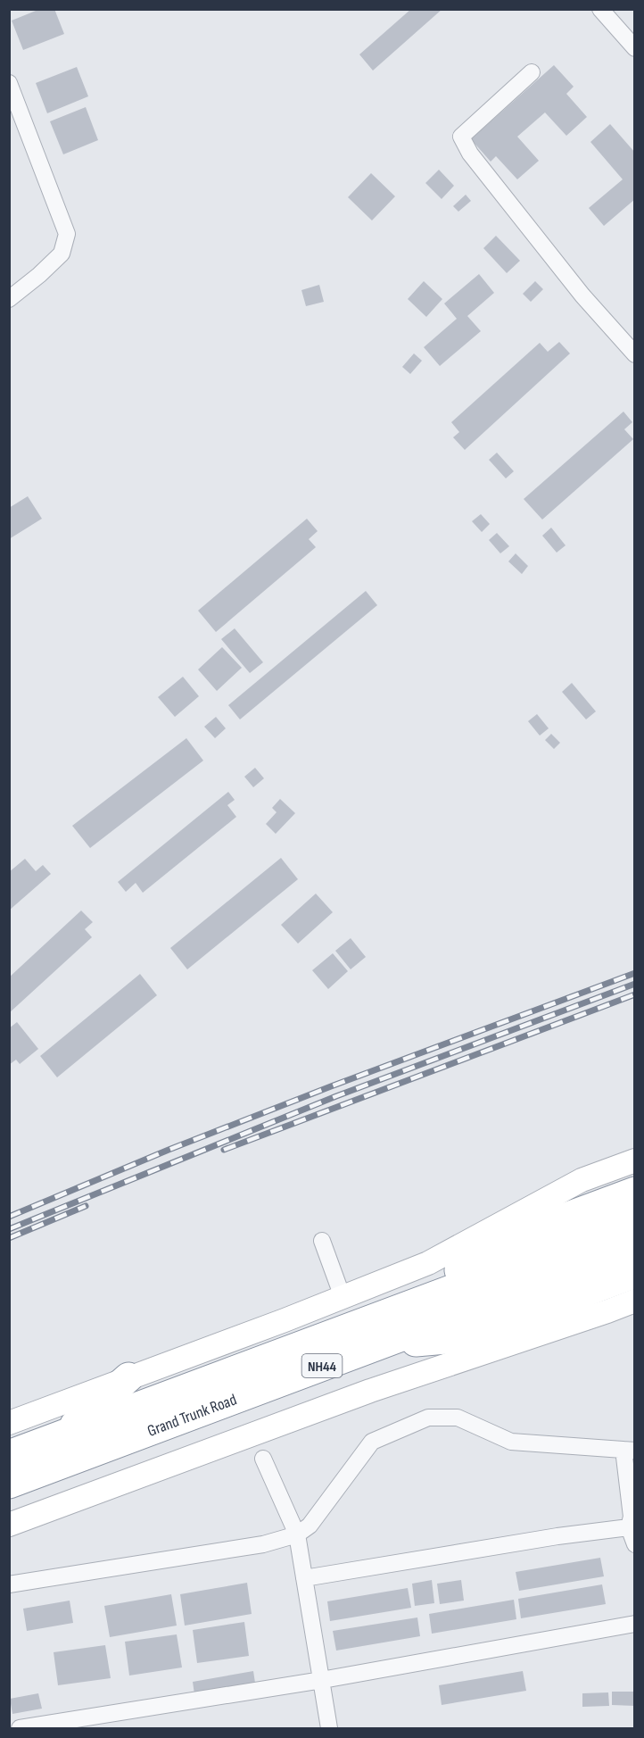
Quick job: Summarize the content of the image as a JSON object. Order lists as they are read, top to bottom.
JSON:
{
  "streets": {
    "highway": ["NH44", "Grand Trunk Road"]
  }
}
